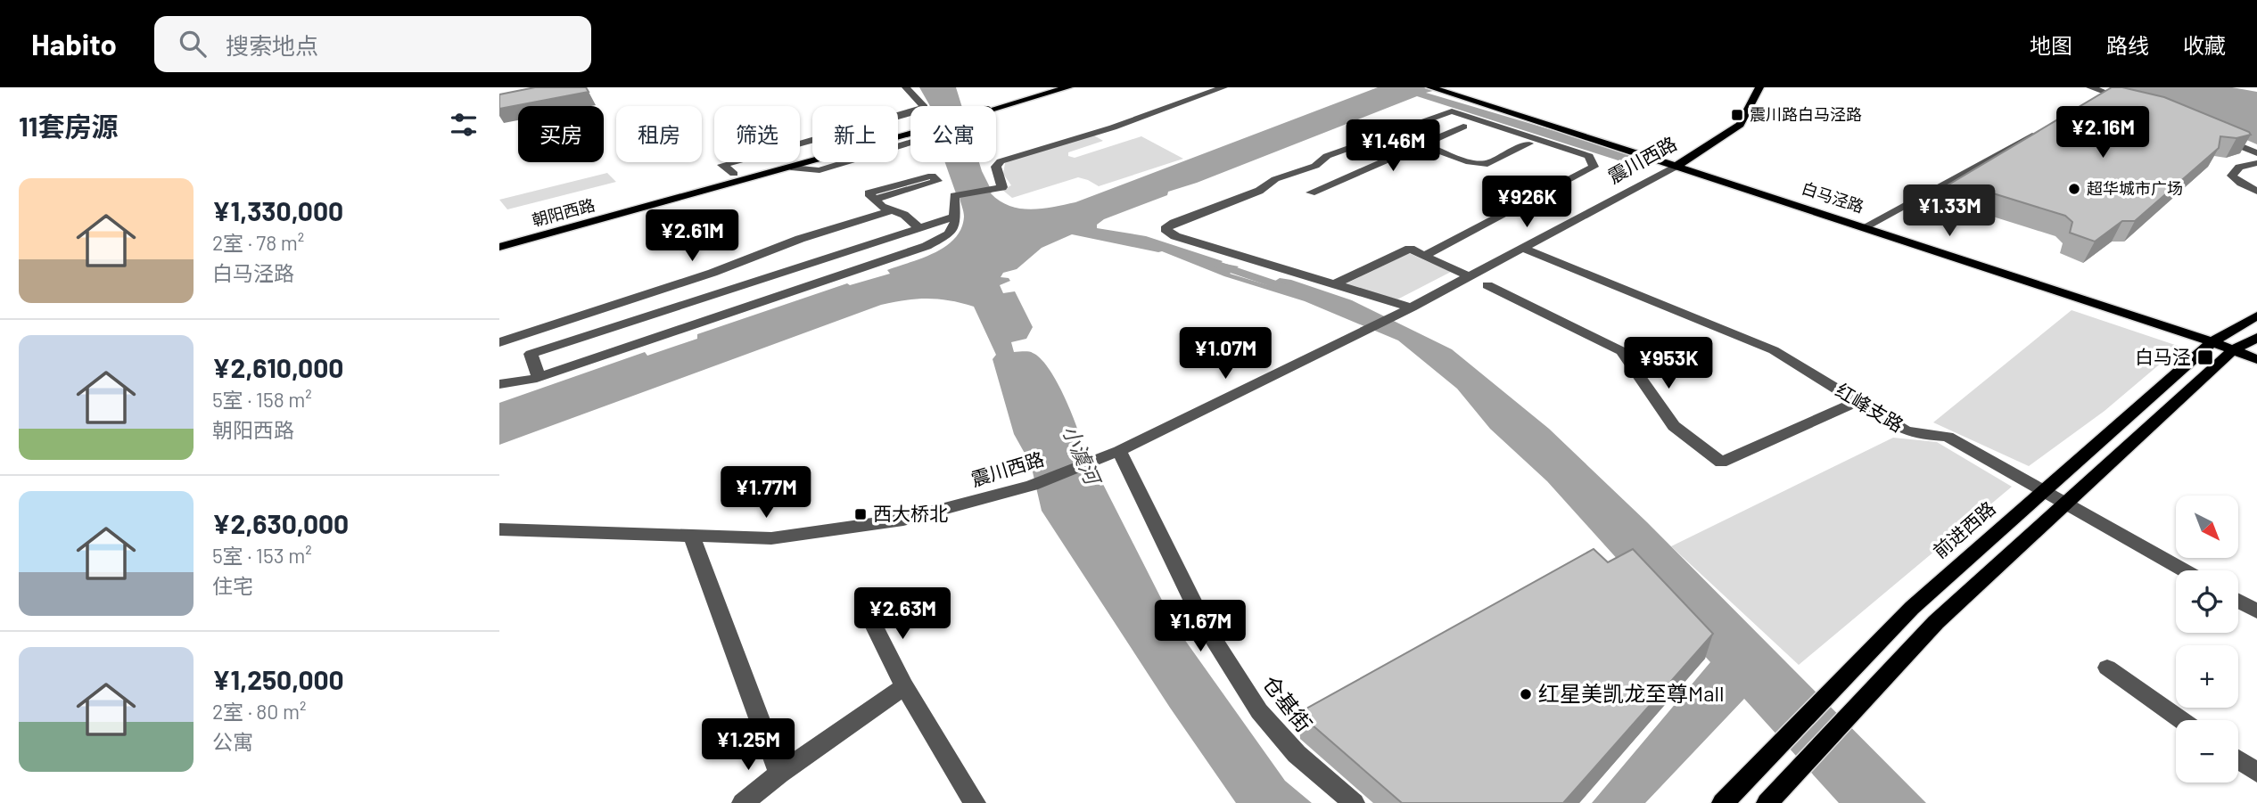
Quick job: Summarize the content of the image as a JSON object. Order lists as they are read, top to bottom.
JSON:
{
  "streets": {
    "main road": [
      "震川西路",
      "白马泾路",
      "朝阳西路",
      "前进西路"
    ],
    "street": ["红峰支路", "仓基街"]
  },
  "crossings": [
    ["震川西路", "白马泾路"],
    ["震川西路", "红峰支路"],
    ["震川西路", "仓基街"],
    ["白马泾路", "前进西路"],
    ["红峰支路", "前进西路"]
  ],
  "water": ["小澞河"],
  "places": {
    "transit": ["震川路白马泾路", "白马泾", "西大桥北"],
    "other": ["超华城市广场", "红星美凯龙至尊Mall"]
  },
  "north": "bottom right",
  "page": {
    "header": "Habito",
    "search": "搜索地点",
    "nav": ["地图", "路线", "收藏"],
    "heading": "11套房源",
    "price": [
      "¥2.16M",
      "¥1.46M",
      "¥926K",
      "¥1.33M",
      "¥2.61M",
      "¥1.07M",
      "¥953K",
      "¥1.77M",
      "¥2.63M",
      "¥1.67M",
      "¥1.25M"
    ],
    "chip": [
      "买房",
      "租房",
      "筛选",
      "新上",
      "公寓"
    ],
    "list": [
      {
        "name": "¥1,330,000",
        "note": "2室 · 78 m² · 白马泾路"
      },
      {
        "name": "¥2,610,000",
        "note": "5室 · 158 m² · 朝阳西路"
      },
      {
        "name": "¥2,630,000",
        "note": "5室 · 153 m² · 住宅"
      },
      {
        "name": "¥1,250,000",
        "note": "2室 · 80 m² · 公寓"
      }
    ],
    "map_buttons": ["+", "−"]
  }
}
